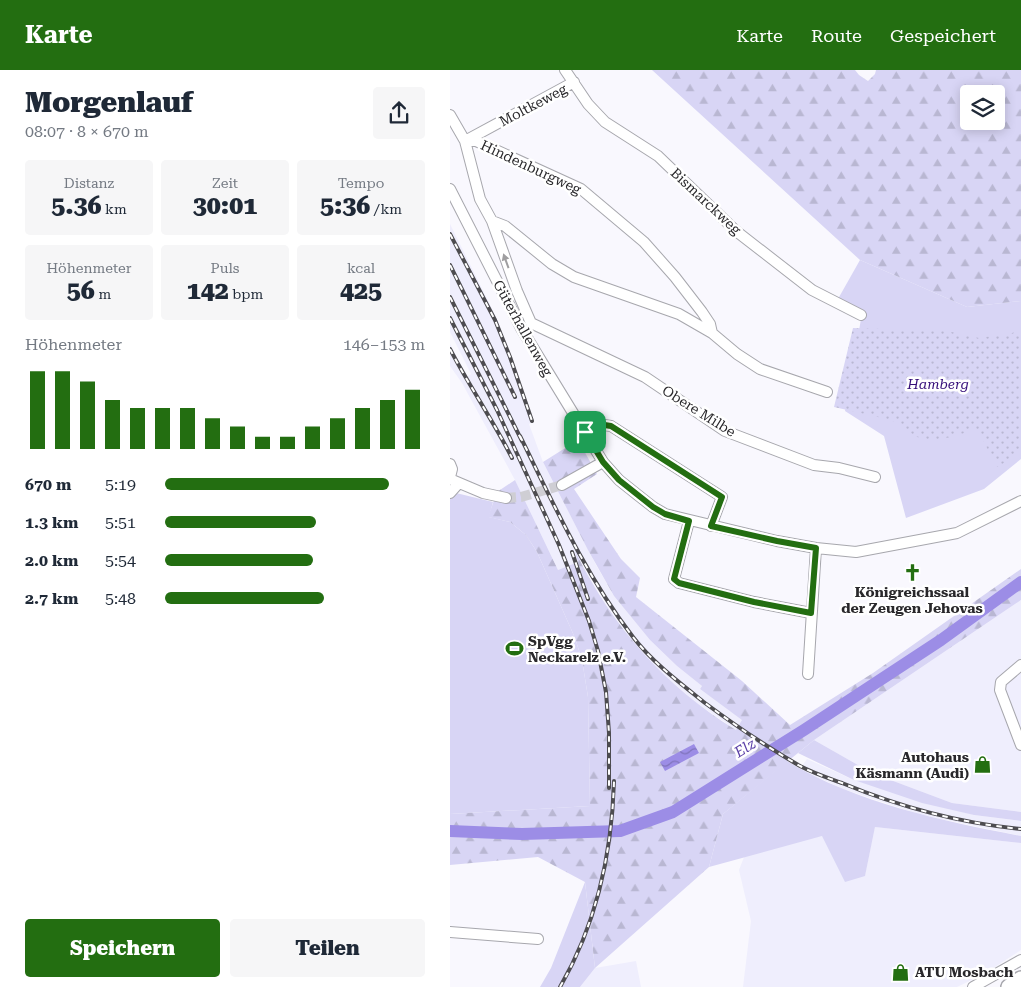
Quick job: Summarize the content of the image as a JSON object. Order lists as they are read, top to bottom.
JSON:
{
  "streets": {
    "street": [
      "Moltkeweg",
      "Hindenburgweg",
      "Bismarckweg",
      "Güterhallenweg",
      "Obere Milbe"
    ]
  },
  "crossings": [
    ["Moltkeweg", "Hindenburgweg"],
    ["Moltkeweg", "Bismarckweg"]
  ],
  "water": ["Elz"],
  "parks": ["Hamberg"],
  "places": {
    "church": ["Königreichssaal der Zeugen Jehovas"],
    "sports": ["SpVgg Neckarelz e.V."],
    "shop": ["Autohaus Käsmann (Audi)", "ATU Mosbach"]
  },
  "page": {
    "header": "Karte",
    "nav": ["Karte", "Route", "Gespeichert"],
    "heading": ["Morgenlauf", "08:07 · 8 × 670 m"],
    "stats": [
      ["Distanz", "5.36 km"],
      ["Zeit", "30:01"],
      ["Tempo", "5:36 /km"],
      ["Höhenmeter", "56 m"],
      ["Puls", "142 bpm"],
      ["kcal", "425"]
    ],
    "chart": ["Höhenmeter", "146–153 m"],
    "list": [
      {
        "name": "670 m",
        "note": "5:19"
      },
      {
        "name": "1.3 km",
        "note": "5:51"
      },
      {
        "name": "2.0 km",
        "note": "5:54"
      },
      {
        "name": "2.7 km",
        "note": "5:48"
      }
    ],
    "buttons": ["Speichern", "Teilen"]
  }
}
